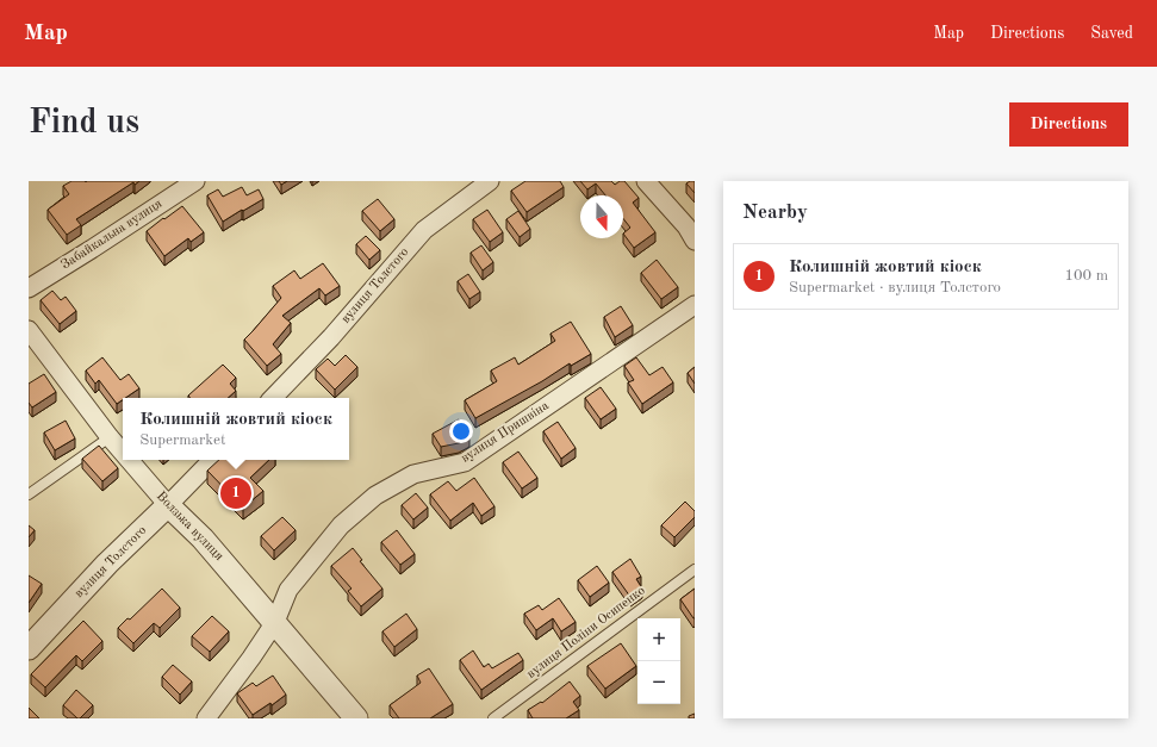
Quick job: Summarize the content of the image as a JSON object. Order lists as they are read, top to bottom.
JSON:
{
  "streets": {
    "street": [
      "Забайкальна вулиця",
      "вулиця Толстого",
      "вулиця Пришвіна",
      "Волзька вулиця"
    ],
    "lane": ["вулиця Поліни Осипенко"]
  },
  "crossings": [
    ["вулиця Толстого", "Волзька вулиця"],
    ["вулиця Пришвіна", "Волзька вулиця"]
  ],
  "north": "bottom",
  "page": {
    "header": "Map",
    "nav": ["Map", "Directions", "Saved"],
    "buttons": "Directions",
    "title": "Find us",
    "heading": "Nearby",
    "list": [
      {
        "mark": "1",
        "name": "Колишній жовтий кіоск",
        "note": "Supermarket · вулиця Толстого",
        "value": "100 m"
      }
    ],
    "popup": ["Колишній жовтий кіоск", "Supermarket"],
    "pins": "1",
    "map_buttons": ["+", "−"]
  }
}
